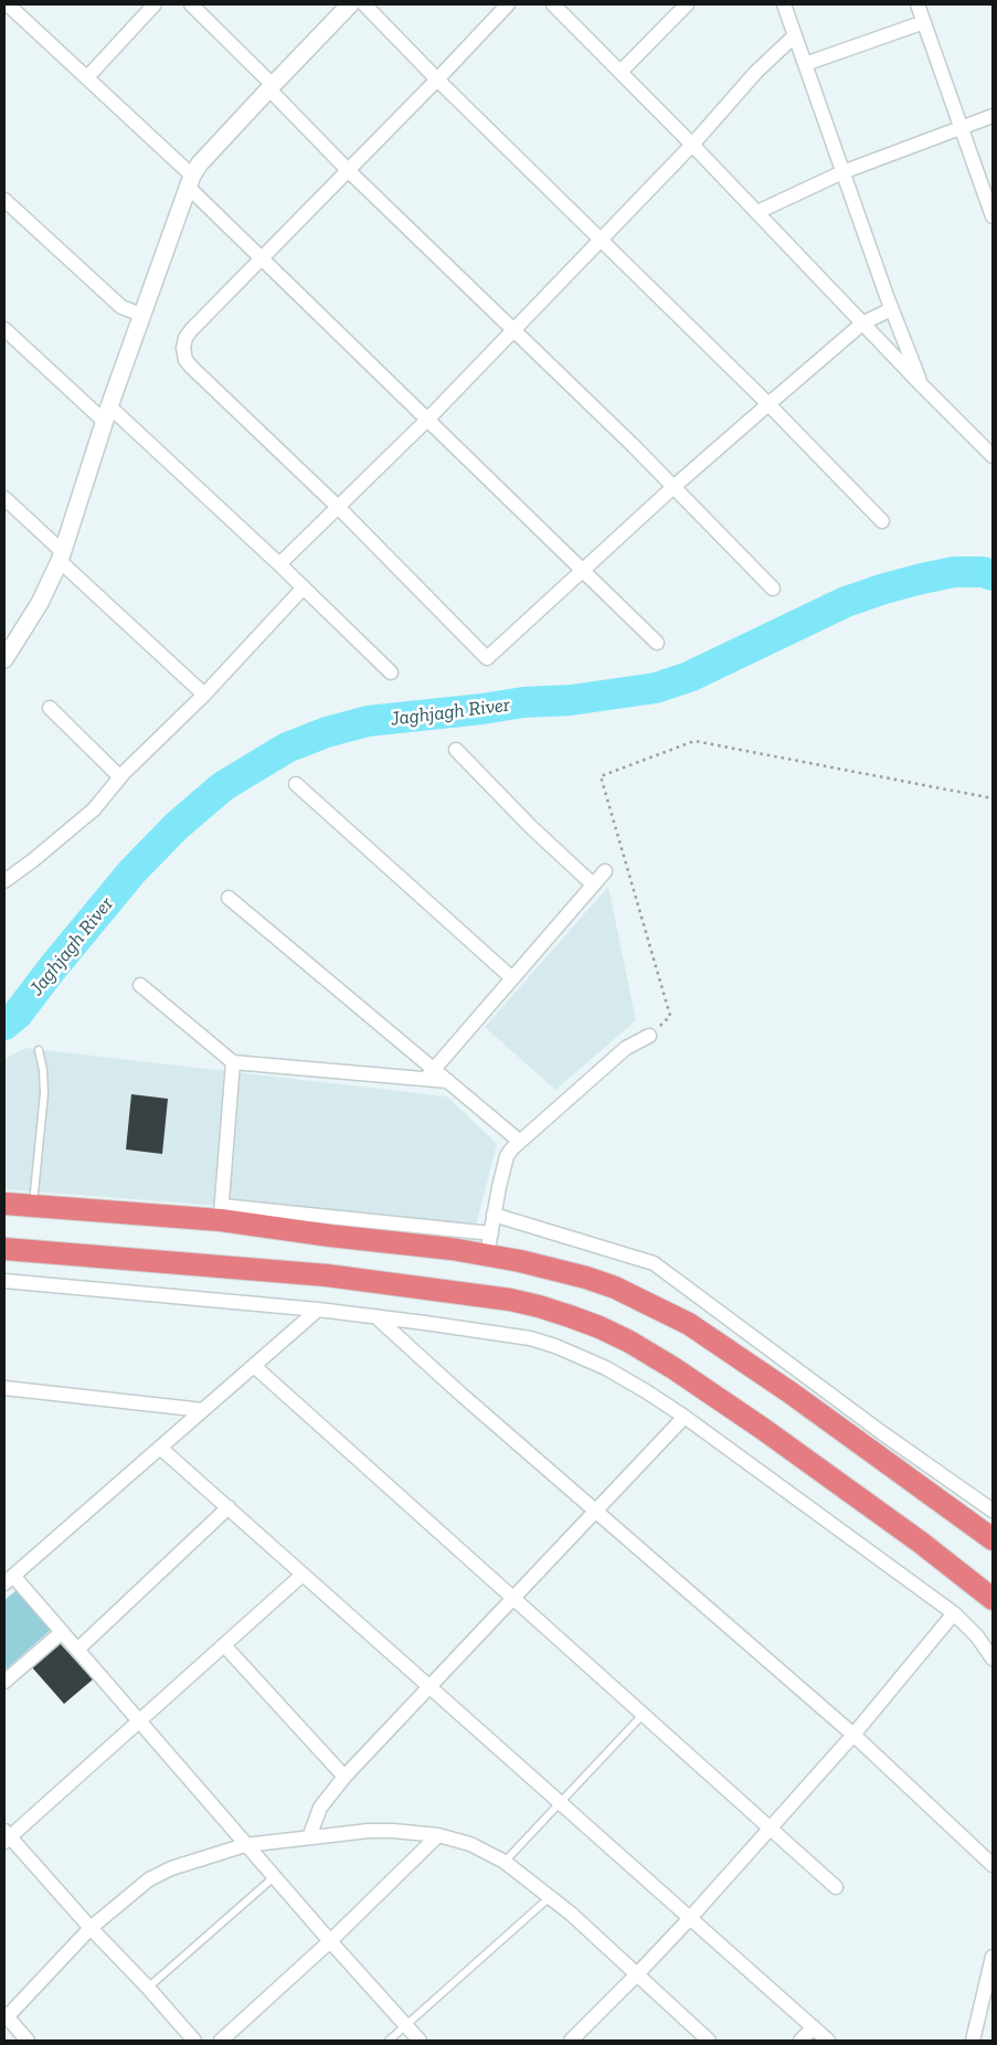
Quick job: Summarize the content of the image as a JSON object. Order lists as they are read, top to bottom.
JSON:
{
  "water": ["Jaghjagh River"]
}
